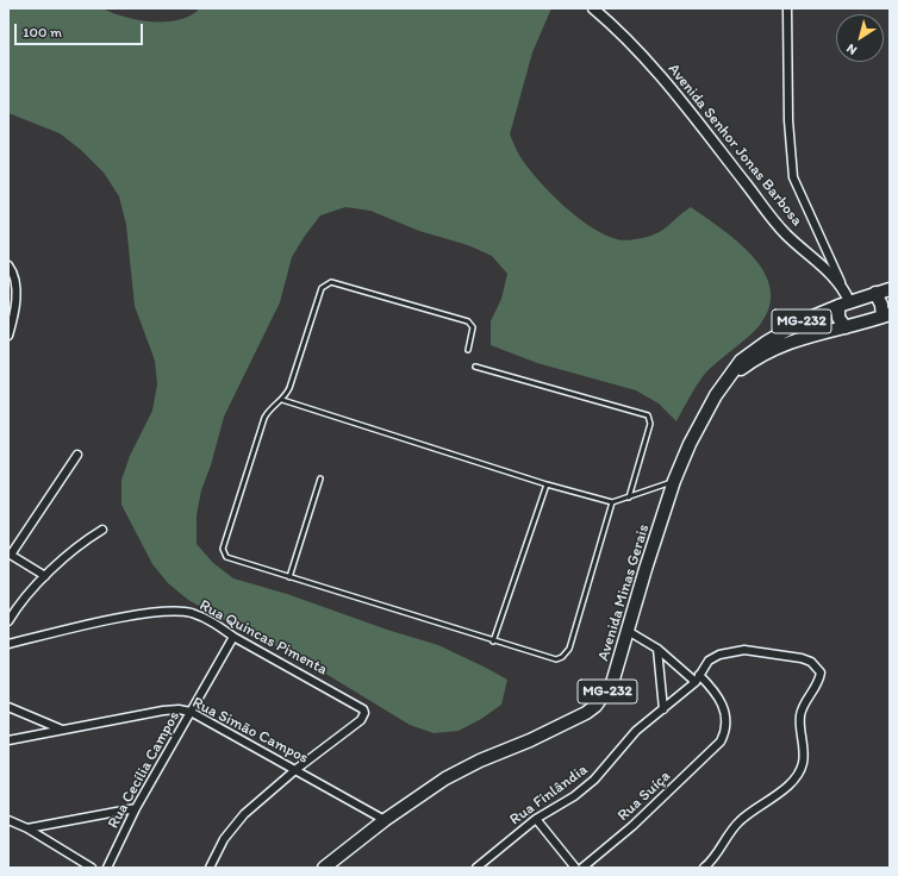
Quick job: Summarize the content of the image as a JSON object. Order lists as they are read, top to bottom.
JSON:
{
  "streets": {
    "main road": ["MG-232", "Avenida Minas Gerais"],
    "street": [
      "Avenida Senhor Jonas Barbosa",
      "Rua Quincas Pimenta",
      "Rua Simão Campos",
      "Rua Cecília Campos",
      "Rua Finlândia",
      "Rua Suíça"
    ]
  },
  "crossings": [
    ["Avenida Senhor Jonas Barbosa", "MG-232"],
    ["MG-232", "Avenida Minas Gerais"],
    ["Avenida Minas Gerais", "Rua Simão Campos"],
    ["Rua Quincas Pimenta", "Rua Simão Campos"],
    ["Rua Quincas Pimenta", "Rua Cecília Campos"],
    ["Rua Simão Campos", "Rua Cecília Campos"],
    ["Rua Finlândia", "Rua Suíça"]
  ],
  "scale_bar": "100 m",
  "north": "bottom left"
}
